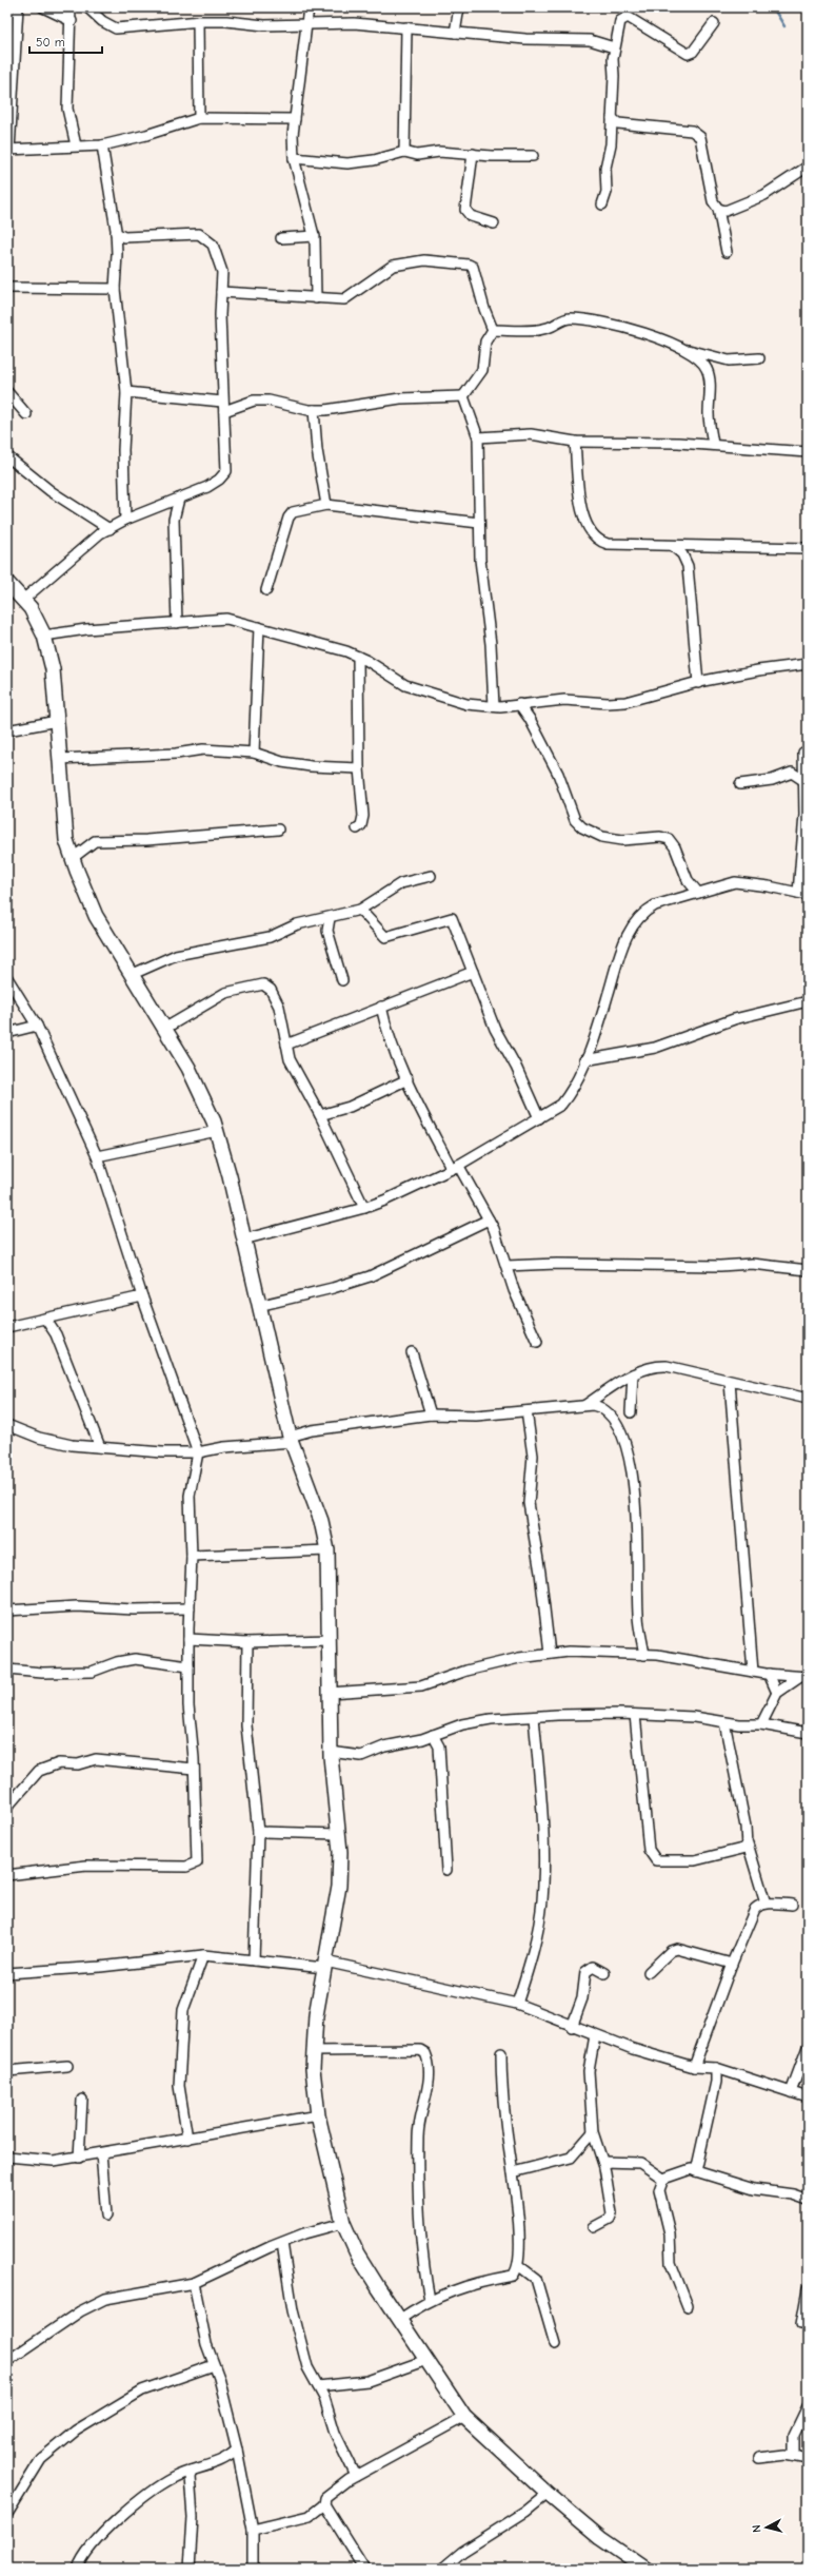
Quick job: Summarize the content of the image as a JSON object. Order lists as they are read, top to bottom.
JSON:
{
  "scale_bar": "50 m",
  "north": "left"
}
